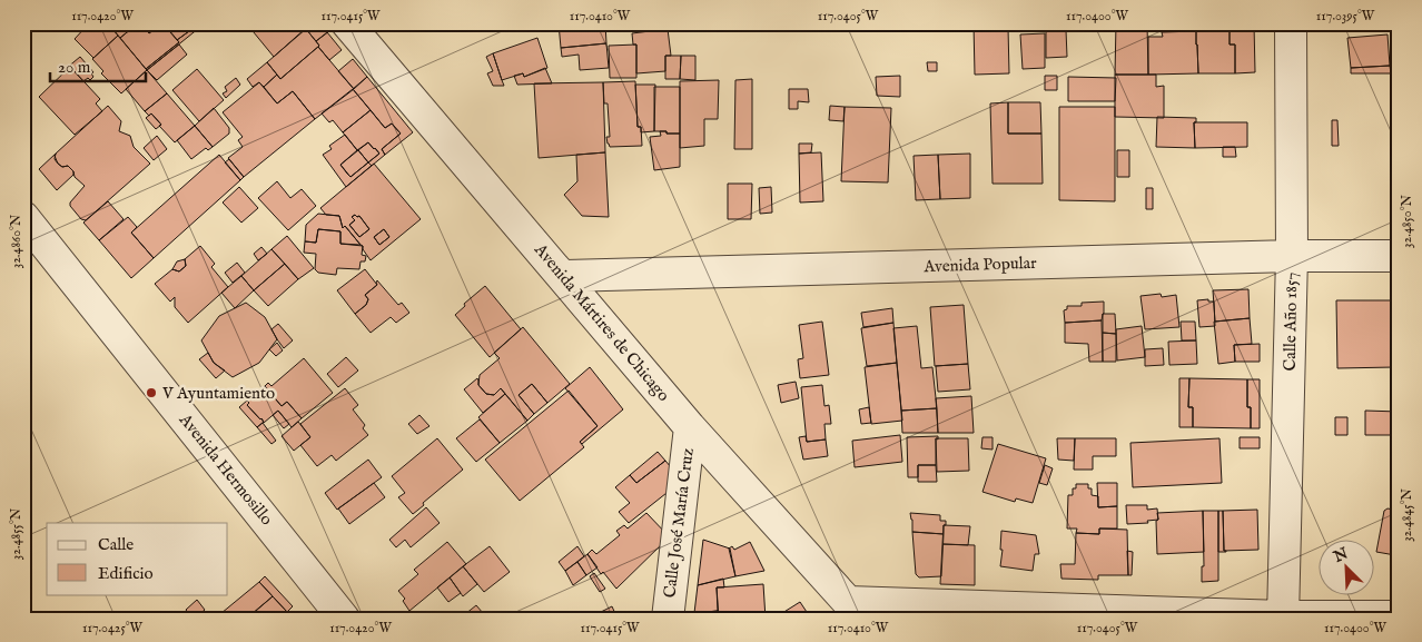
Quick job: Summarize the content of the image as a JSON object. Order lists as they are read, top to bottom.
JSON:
{
  "streets": {
    "street": [
      "Avenida Popular",
      "Calle Año 1857",
      "Avenida Mártires de Chicago",
      "Avenida Hermosillo",
      "Calle José María Cruz"
    ]
  },
  "crossings": [
    ["Avenida Popular", "Calle Año 1857"],
    ["Avenida Popular", "Avenida Mártires de Chicago"],
    ["Avenida Mártires de Chicago", "Calle José María Cruz"]
  ],
  "places": ["V Ayuntamiento"],
  "legend": ["Calle", "Edificio"],
  "scale_bar": "20 m",
  "north": "top left",
  "coordinates": [
    "117.0420°W",
    "117.0415°W",
    "117.0410°W",
    "117.0405°W",
    "117.0400°W",
    "117.0395°W",
    "32.4850°N",
    "32.4860°N",
    "32.4845°N",
    "32.4855°N",
    "117.0425°W"
  ]
}
